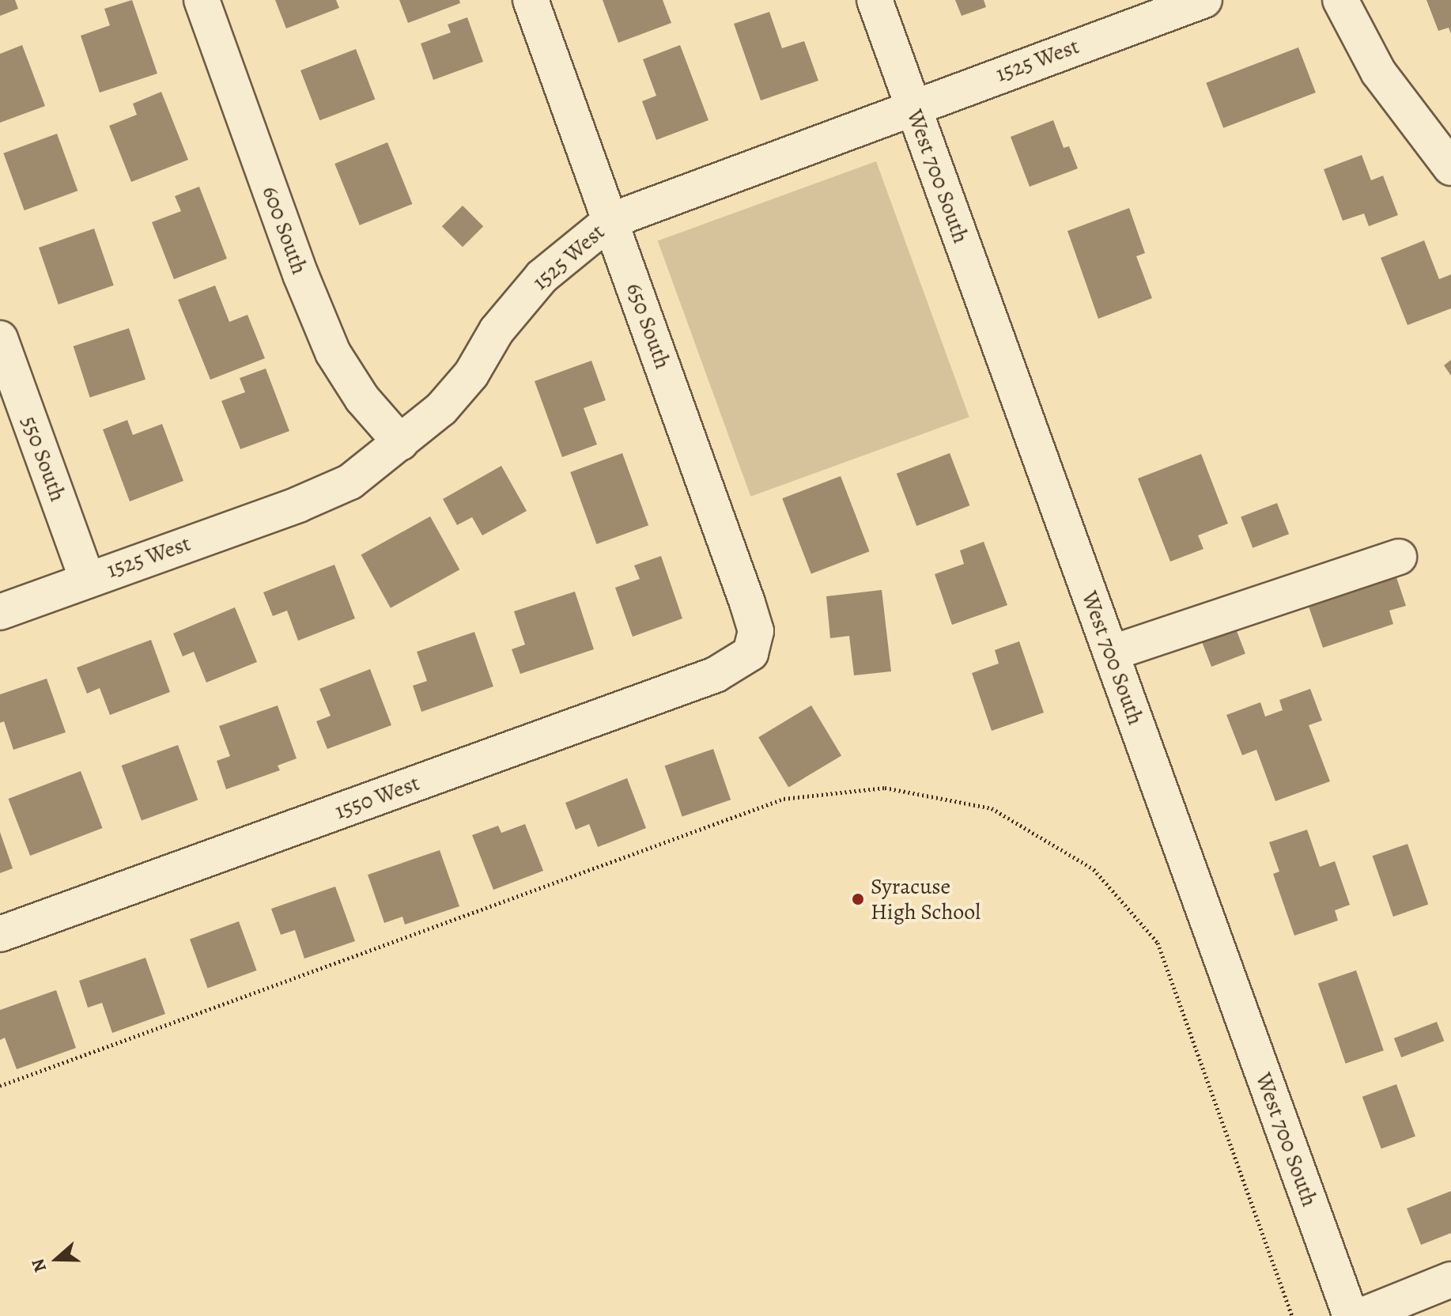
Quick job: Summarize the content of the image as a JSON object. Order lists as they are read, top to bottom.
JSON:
{
  "streets": {
    "street": [
      "1525 West",
      "West 700 South",
      "600 South",
      "650 South",
      "550 South",
      "1550 West"
    ]
  },
  "crossings": [
    ["1525 West", "West 700 South"],
    ["1525 West", "600 South"],
    ["1525 West", "650 South"],
    ["1525 West", "550 South"],
    ["650 South", "1550 West"]
  ],
  "places": ["Syracuse High School"],
  "north": "left"
}
